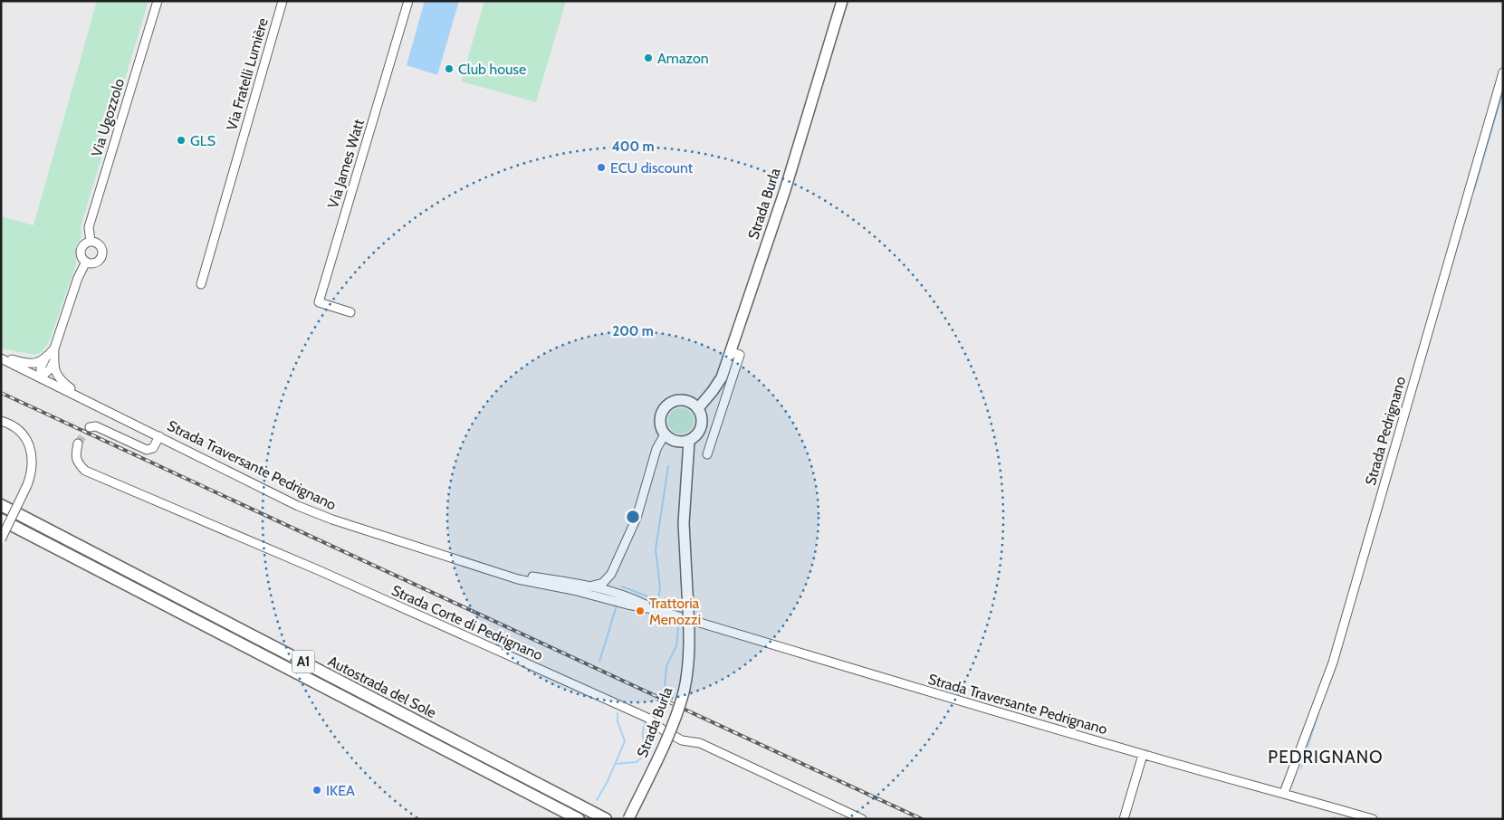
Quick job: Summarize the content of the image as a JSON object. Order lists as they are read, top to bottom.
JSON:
{
  "streets": {
    "highway": ["A1", "Autostrada del Sole"],
    "main road": ["Strada Burla"],
    "street": [
      "Via Fratelli Lumière",
      "Via Ugozzolo",
      "Via James Watt",
      "Strada Pedrignano",
      "Strada Traversante Pedrignano",
      "Strada Corte di Pedrignano"
    ]
  },
  "crossings": [
    ["Via Ugozzolo", "Strada Traversante Pedrignano"],
    ["Strada Pedrignano", "Strada Traversante Pedrignano"]
  ],
  "districts": ["PEDRIGNANO"],
  "places": [
    "Amazon",
    "Club house",
    "GLS",
    "ECU discount",
    "Trattoria Menozzi",
    "IKEA"
  ],
  "rings": ["400 m", "200 m"]
}
